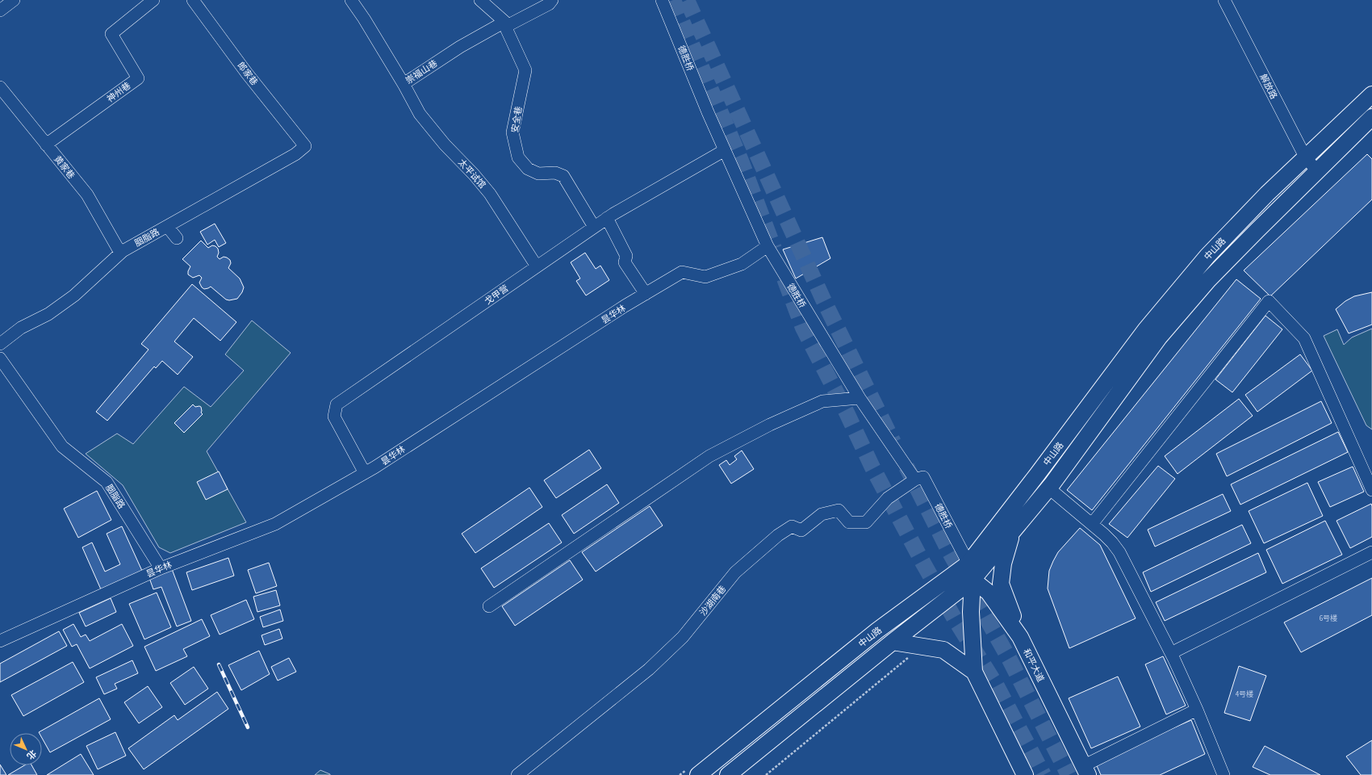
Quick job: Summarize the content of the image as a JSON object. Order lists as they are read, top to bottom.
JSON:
{
  "streets": {
    "main road": ["中山路", "和平大道"],
    "street": [
      "德胜桥",
      "崇福山巷",
      "郎家巷",
      "解放路",
      "神州巷",
      "安全巷",
      "黄家巷",
      "太平试馆",
      "胭脂路",
      "戈甲营",
      "昙华林",
      "沙湖南巷"
    ]
  },
  "crossings": [
    ["德胜桥", "中山路"],
    ["德胜桥", "戈甲营"],
    ["德胜桥", "昙华林"],
    ["德胜桥", "沙湖南巷"],
    ["崇福山巷", "安全巷"],
    ["崇福山巷", "太平试馆"],
    ["郎家巷", "胭脂路"],
    ["解放路", "中山路"],
    ["神州巷", "黄家巷"],
    ["安全巷", "戈甲营"],
    ["黄家巷", "胭脂路"],
    ["太平试馆", "戈甲营"],
    ["胭脂路", "昙华林"],
    ["中山路", "和平大道"],
    ["戈甲营", "昙华林"]
  ],
  "house_numbers": ["6号楼", "4号楼"],
  "north": "bottom right"
}
